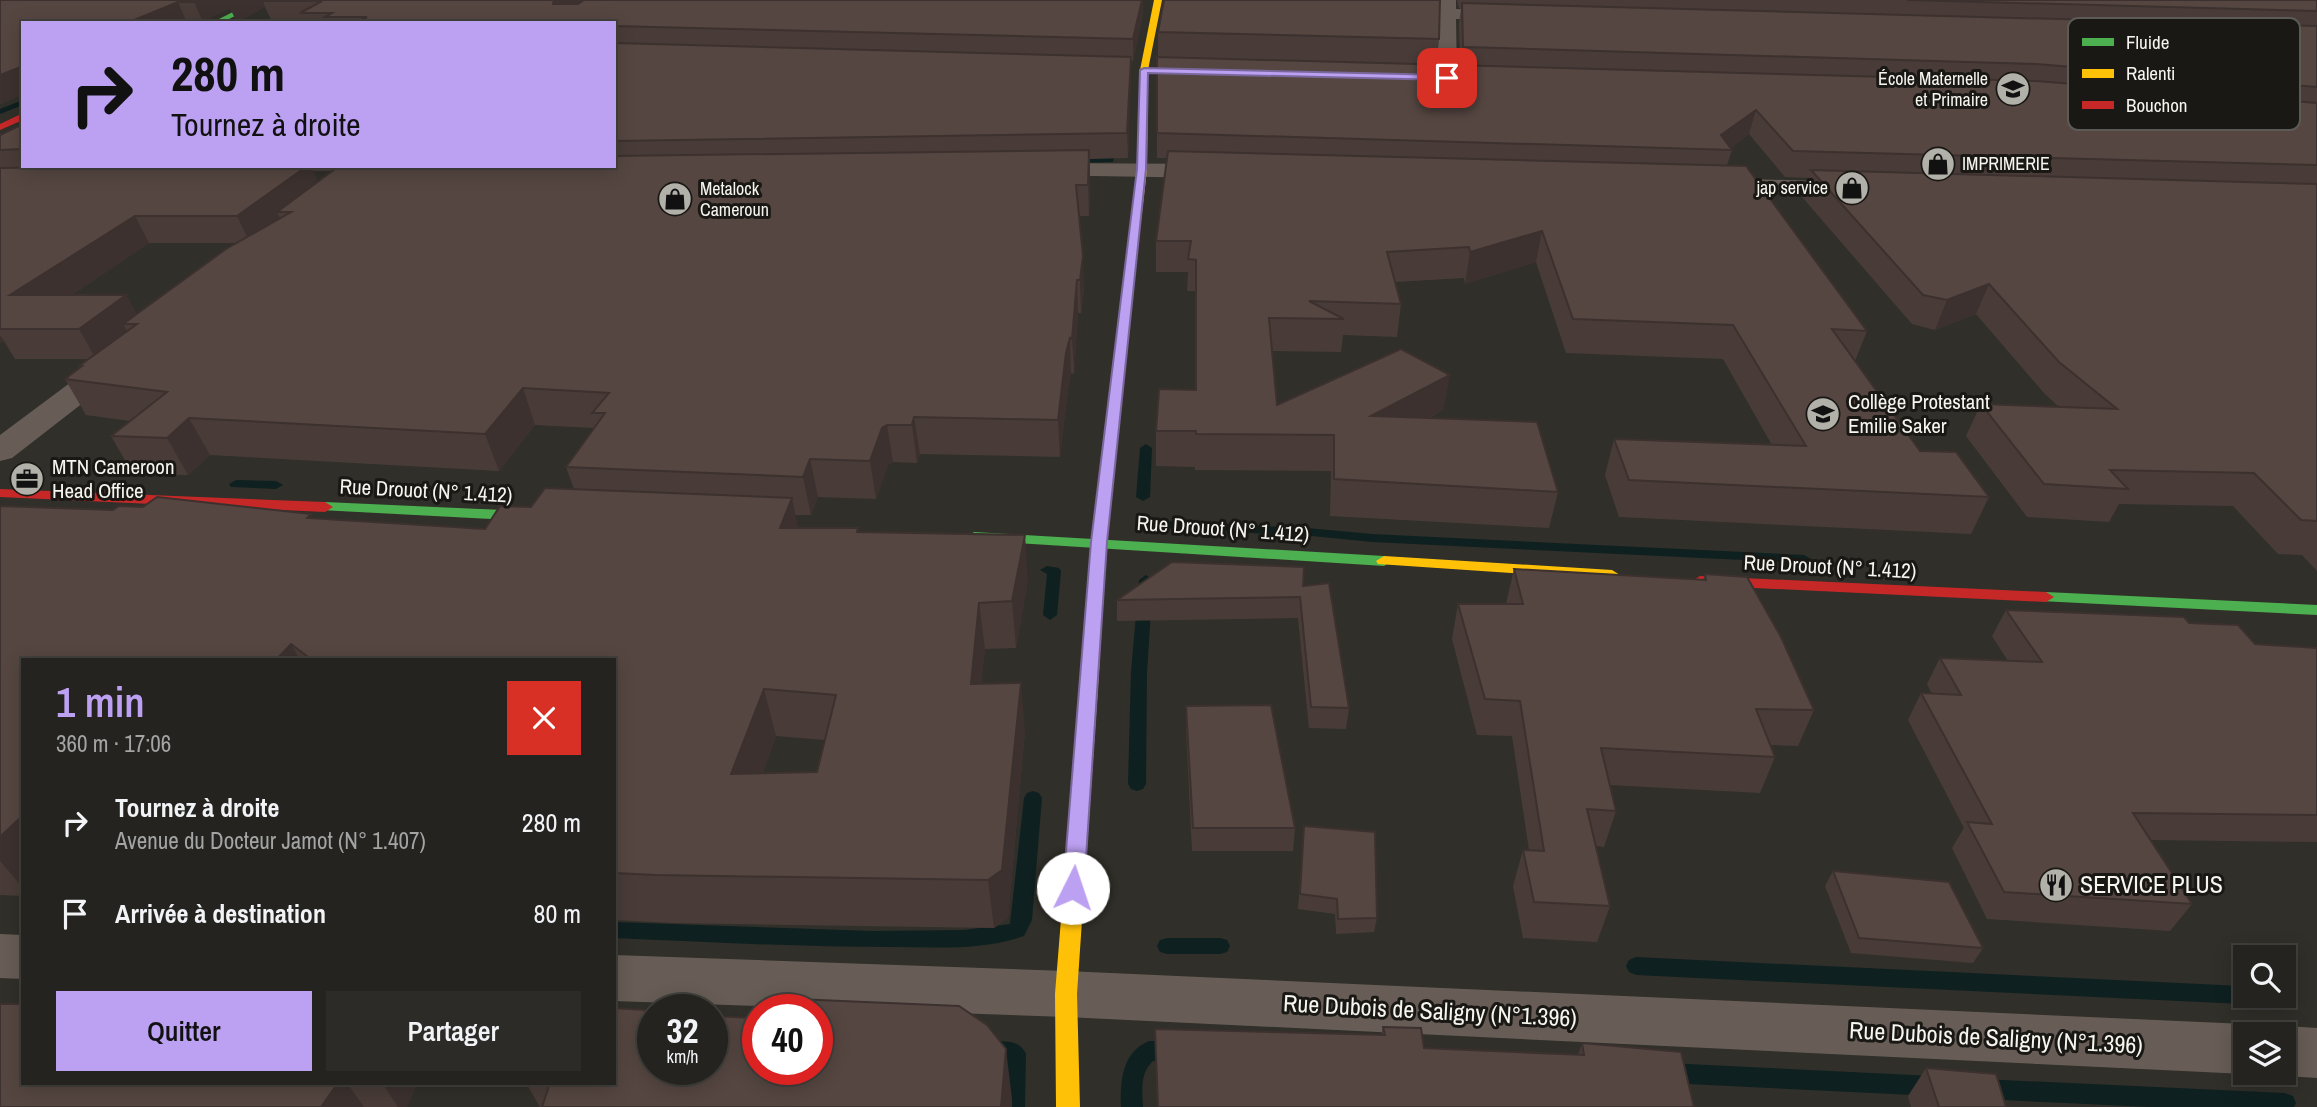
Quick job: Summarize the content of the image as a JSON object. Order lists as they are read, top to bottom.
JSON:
{
  "streets": {
    "street": ["Rue Drouot (N° 1.412)", "Rue Dubois de Saligny (N°1.396)"]
  },
  "places": {
    "school or university": ["École Maternelle et Primaire", "Collège Protestant Emilie Saker"],
    "shop": ["IMPRIMERIE", "jap service", "Metalock Cameroun"],
    "office": ["MTN Cameroon Head Office"],
    "restaurant": ["SERVICE PLUS"]
  },
  "legend": ["Fluide", "Ralenti", "Bouchon"],
  "page": {
    "turn": ["280 m", "Tournez à droite"],
    "heading": ["1 min", "360 m · 17:06"],
    "list": [
      {
        "name": "Tournez à droite",
        "note": "Avenue du Docteur Jamot (N° 1.407)",
        "value": "280 m"
      },
      {
        "name": "Arrivée à destination",
        "value": "80 m"
      }
    ],
    "buttons": ["Quitter", "Partager"],
    "speed": "32 km/h",
    "limit": "40"
  }
}
